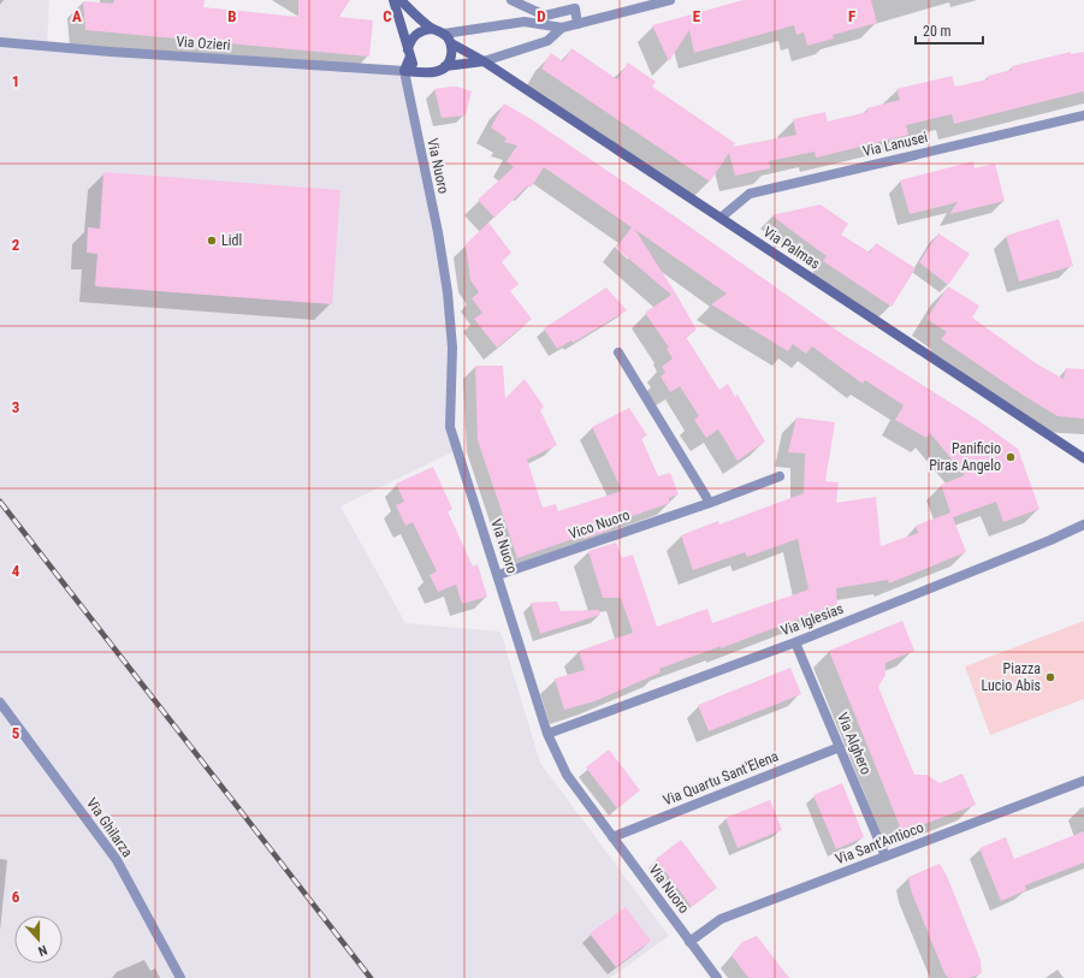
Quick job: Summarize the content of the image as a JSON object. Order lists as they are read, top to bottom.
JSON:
{
  "streets": {
    "street": [
      "Via Ozieri",
      "Via Lanusei",
      "Via Nuoro",
      "Via Palmas",
      "Vico Nuoro",
      "Via Iglesias",
      "Via Alghero",
      "Via Quartu Sant'Elena",
      "Via Ghilarza",
      "Via Sant'Antioco"
    ]
  },
  "crossings": [
    ["Via Ozieri", "Via Nuoro"],
    ["Via Lanusei", "Via Palmas"],
    ["Via Nuoro", "Vico Nuoro"],
    ["Via Nuoro", "Via Iglesias"],
    ["Via Nuoro", "Via Quartu Sant'Elena"],
    ["Via Nuoro", "Via Sant'Antioco"],
    ["Via Iglesias", "Via Alghero"],
    ["Via Alghero", "Via Quartu Sant'Elena"],
    ["Via Alghero", "Via Sant'Antioco"]
  ],
  "places": ["Lidl", "Panificio Piras Angelo", "Piazza Lucio Abis"],
  "scale_bar": "20 m",
  "north": "bottom",
  "grid": {
    "columns": [
      "A",
      "B",
      "C",
      "D",
      "E",
      "F"
    ],
    "rows": [
      "1",
      "2",
      "3",
      "4",
      "5",
      "6"
    ]
  }
}
